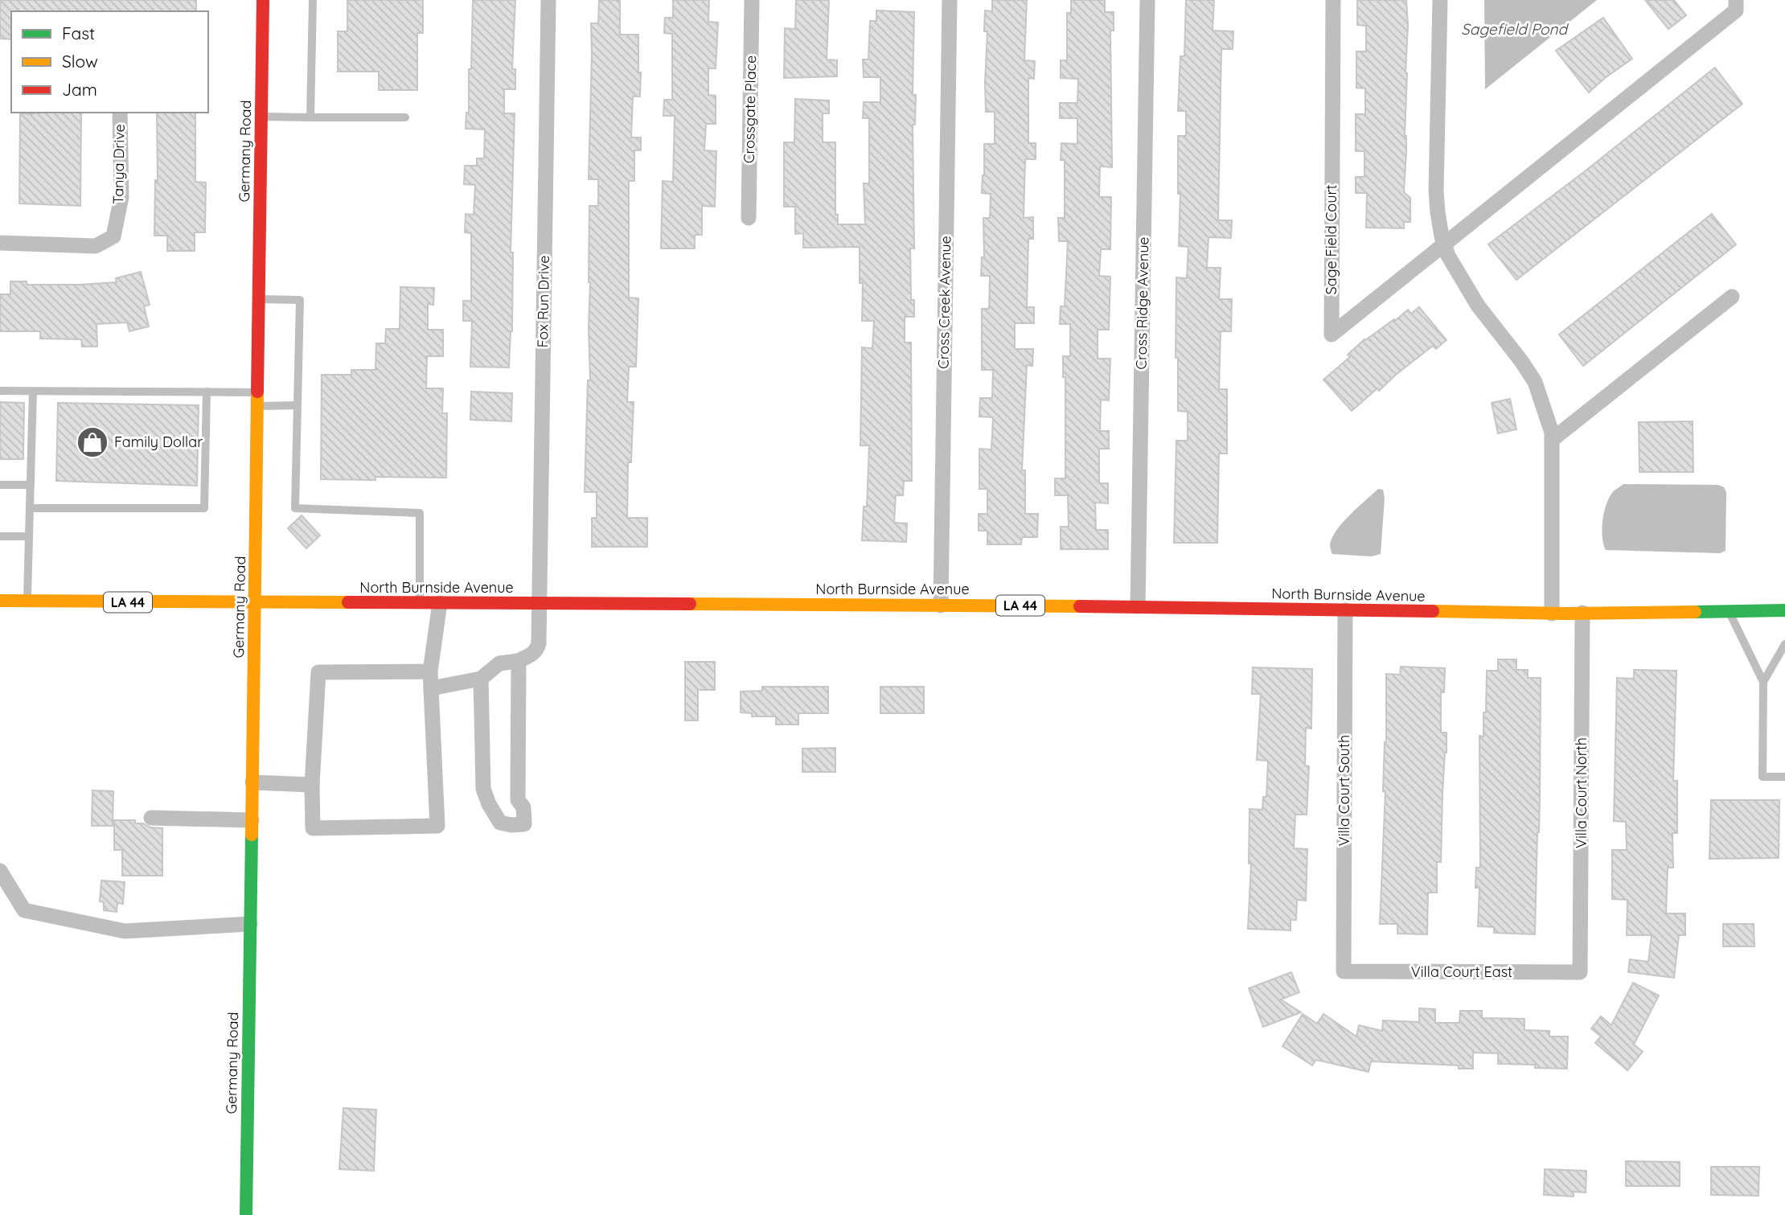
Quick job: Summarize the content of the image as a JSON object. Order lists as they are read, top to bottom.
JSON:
{
  "streets": {
    "main road": ["Germany Road", "North Burnside Avenue", "LA 44"],
    "street": [
      "Crossgate Place",
      "Tanya Drive",
      "Sage Field Court",
      "Fox Run Drive",
      "Cross Creek Avenue",
      "Cross Ridge Avenue",
      "Villa Court South",
      "Villa Court North",
      "Villa Court East"
    ]
  },
  "crossings": [
    ["Germany Road", "North Burnside Avenue"],
    ["Fox Run Drive", "North Burnside Avenue"],
    ["Cross Creek Avenue", "North Burnside Avenue"],
    ["Cross Ridge Avenue", "North Burnside Avenue"],
    ["North Burnside Avenue", "Villa Court South"],
    ["North Burnside Avenue", "Villa Court North"],
    ["Villa Court South", "Villa Court East"],
    ["Villa Court North", "Villa Court East"]
  ],
  "water": ["Sagefield Pond"],
  "places": {
    "shop": ["Family Dollar"]
  },
  "legend": ["Fast", "Slow", "Jam"]
}
